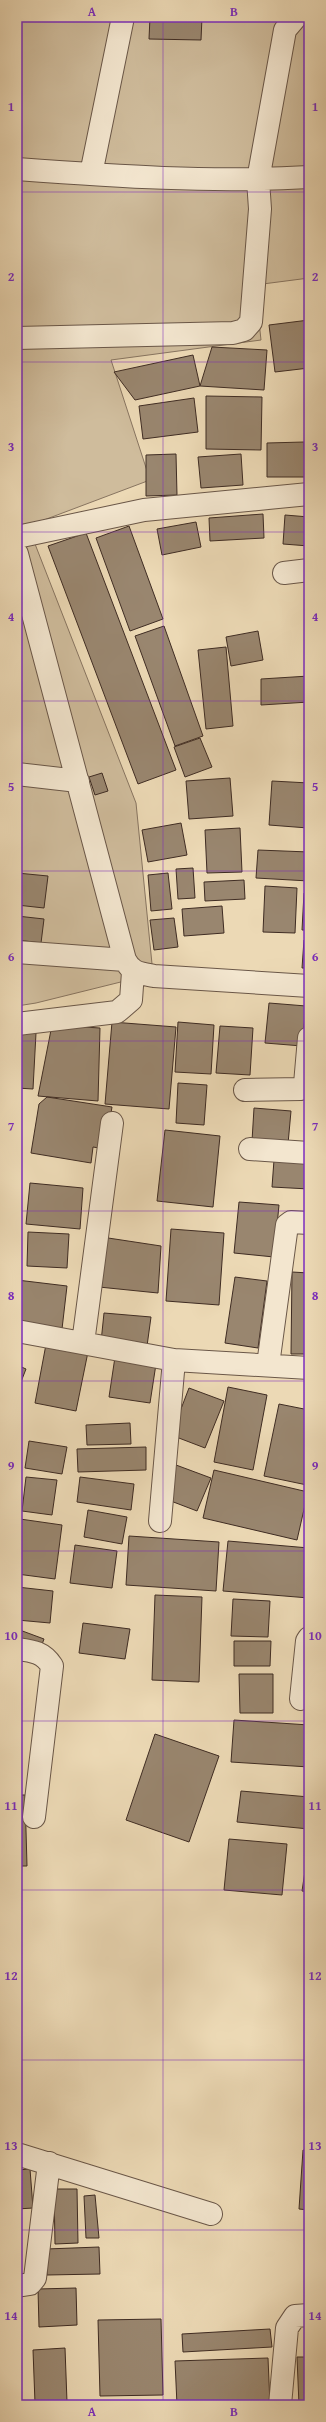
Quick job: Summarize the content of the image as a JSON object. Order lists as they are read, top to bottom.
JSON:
{
  "grid": {
    "columns": ["A", "B"],
    "rows": [
      "1",
      "2",
      "3",
      "4",
      "5",
      "6",
      "7",
      "8",
      "9",
      "10",
      "11",
      "12",
      "13",
      "14"
    ]
  }
}
